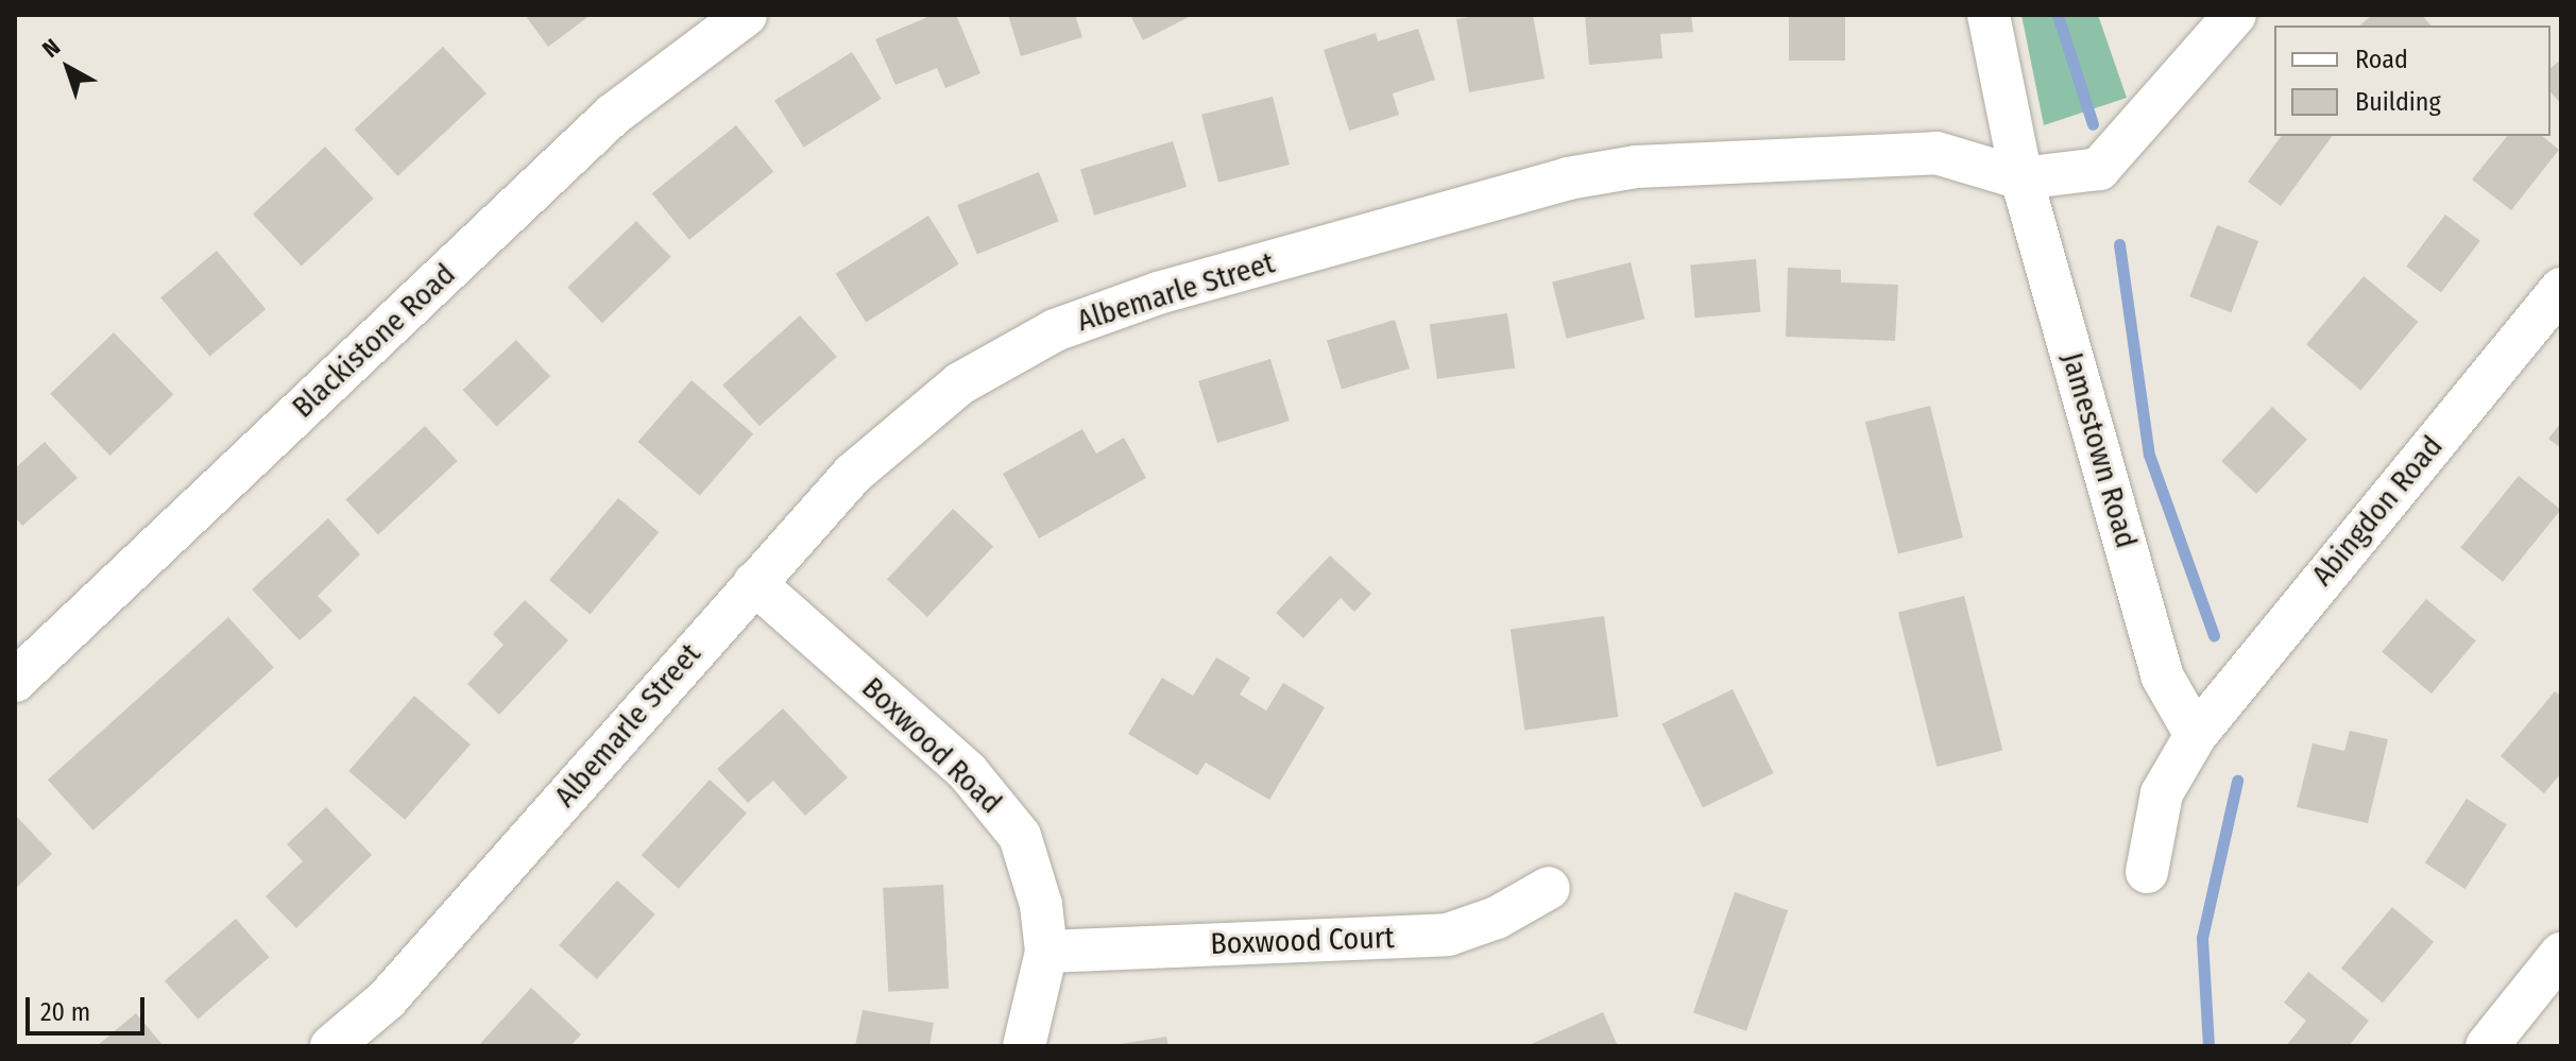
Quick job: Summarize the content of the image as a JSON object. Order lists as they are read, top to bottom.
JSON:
{
  "streets": {
    "street": [
      "Albemarle Street",
      "Blackistone Road",
      "Jamestown Road",
      "Abingdon Road",
      "Boxwood Road",
      "Boxwood Court"
    ]
  },
  "crossings": [
    ["Albemarle Street", "Jamestown Road"],
    ["Albemarle Street", "Boxwood Road"],
    ["Jamestown Road", "Abingdon Road"],
    ["Boxwood Road", "Boxwood Court"]
  ],
  "legend": ["Road", "Building"],
  "scale_bar": "20 m",
  "north": "top left"
}
